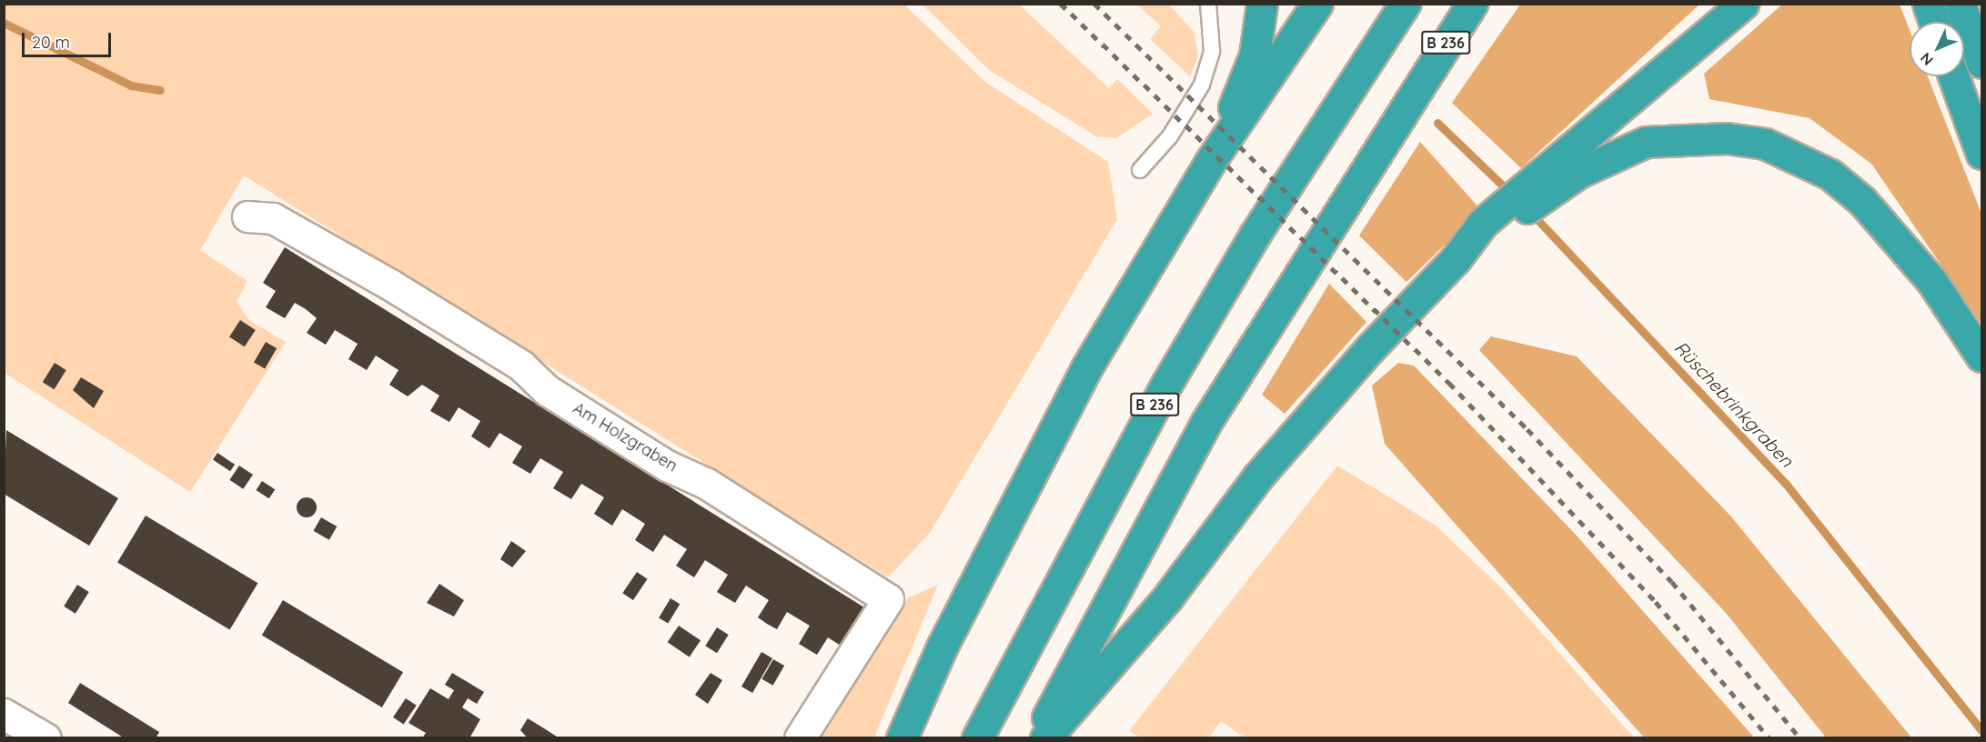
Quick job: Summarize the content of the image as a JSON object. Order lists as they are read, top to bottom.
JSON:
{
  "streets": {
    "highway": ["B 236"],
    "street": ["Am Holzgraben"]
  },
  "water": ["Rüschebrinkgraben"],
  "scale_bar": "20 m",
  "north": "bottom left"
}
